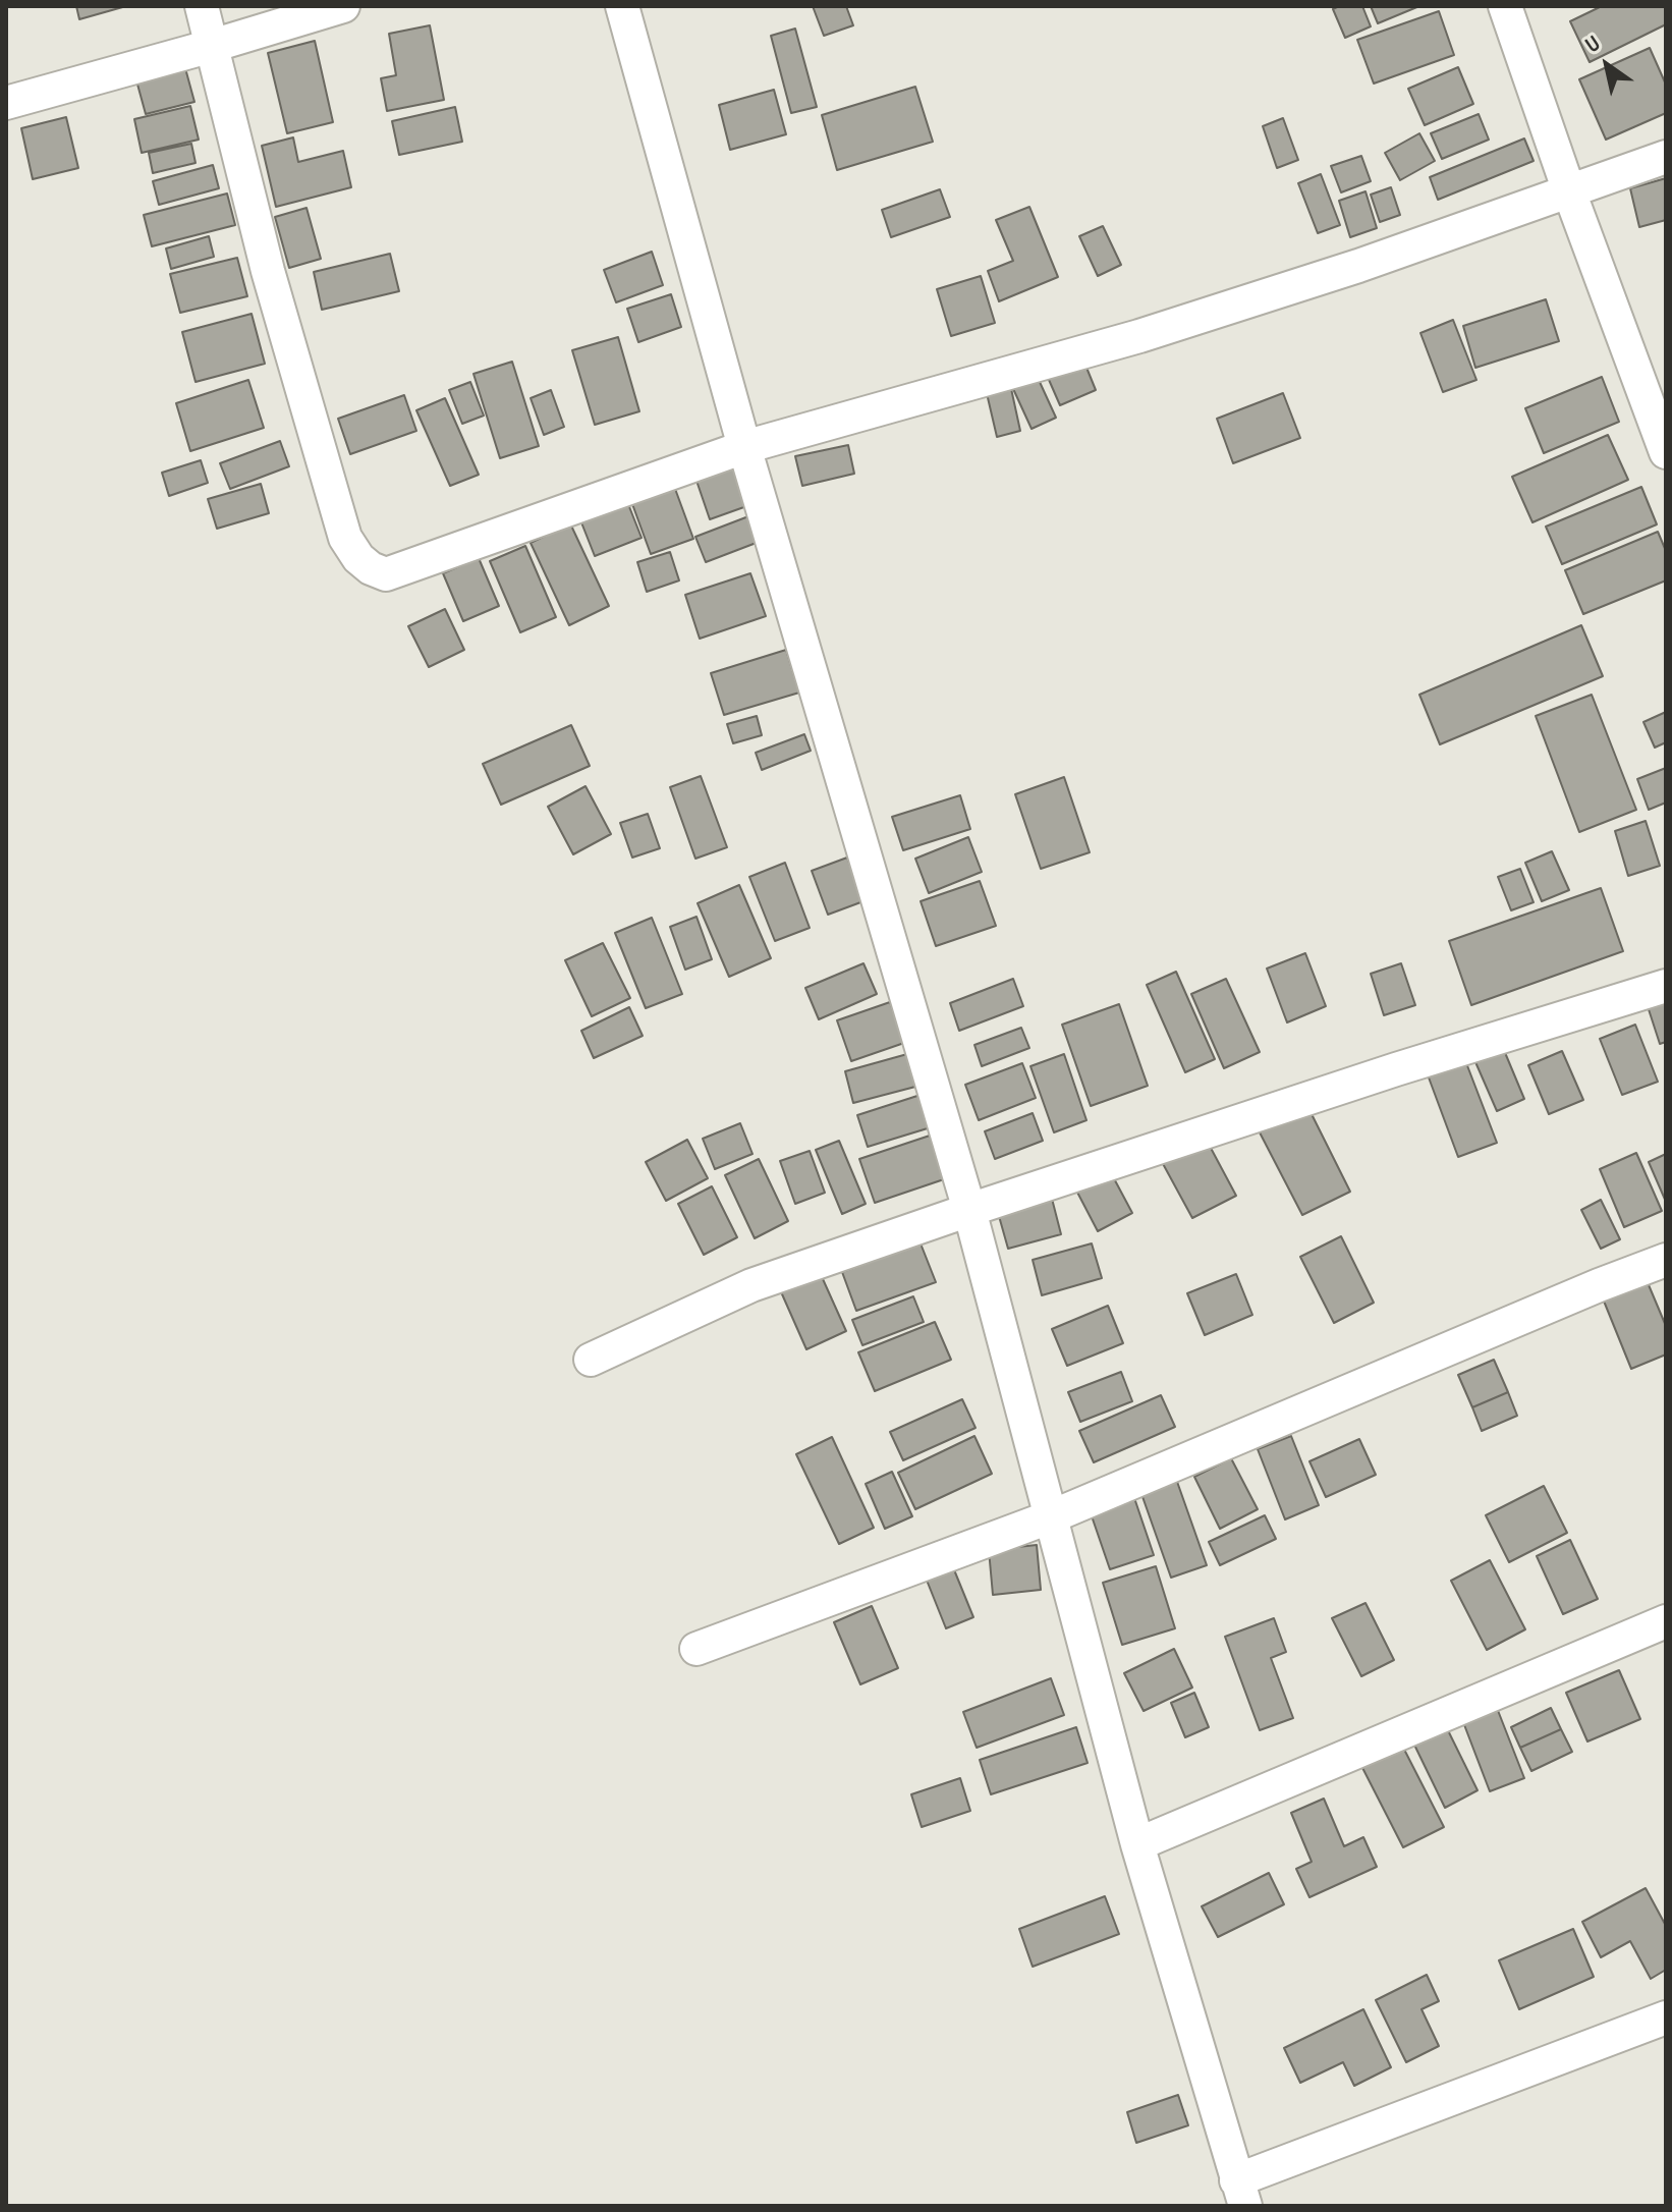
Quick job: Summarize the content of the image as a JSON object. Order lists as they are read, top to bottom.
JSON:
{
  "north": "top left"
}
